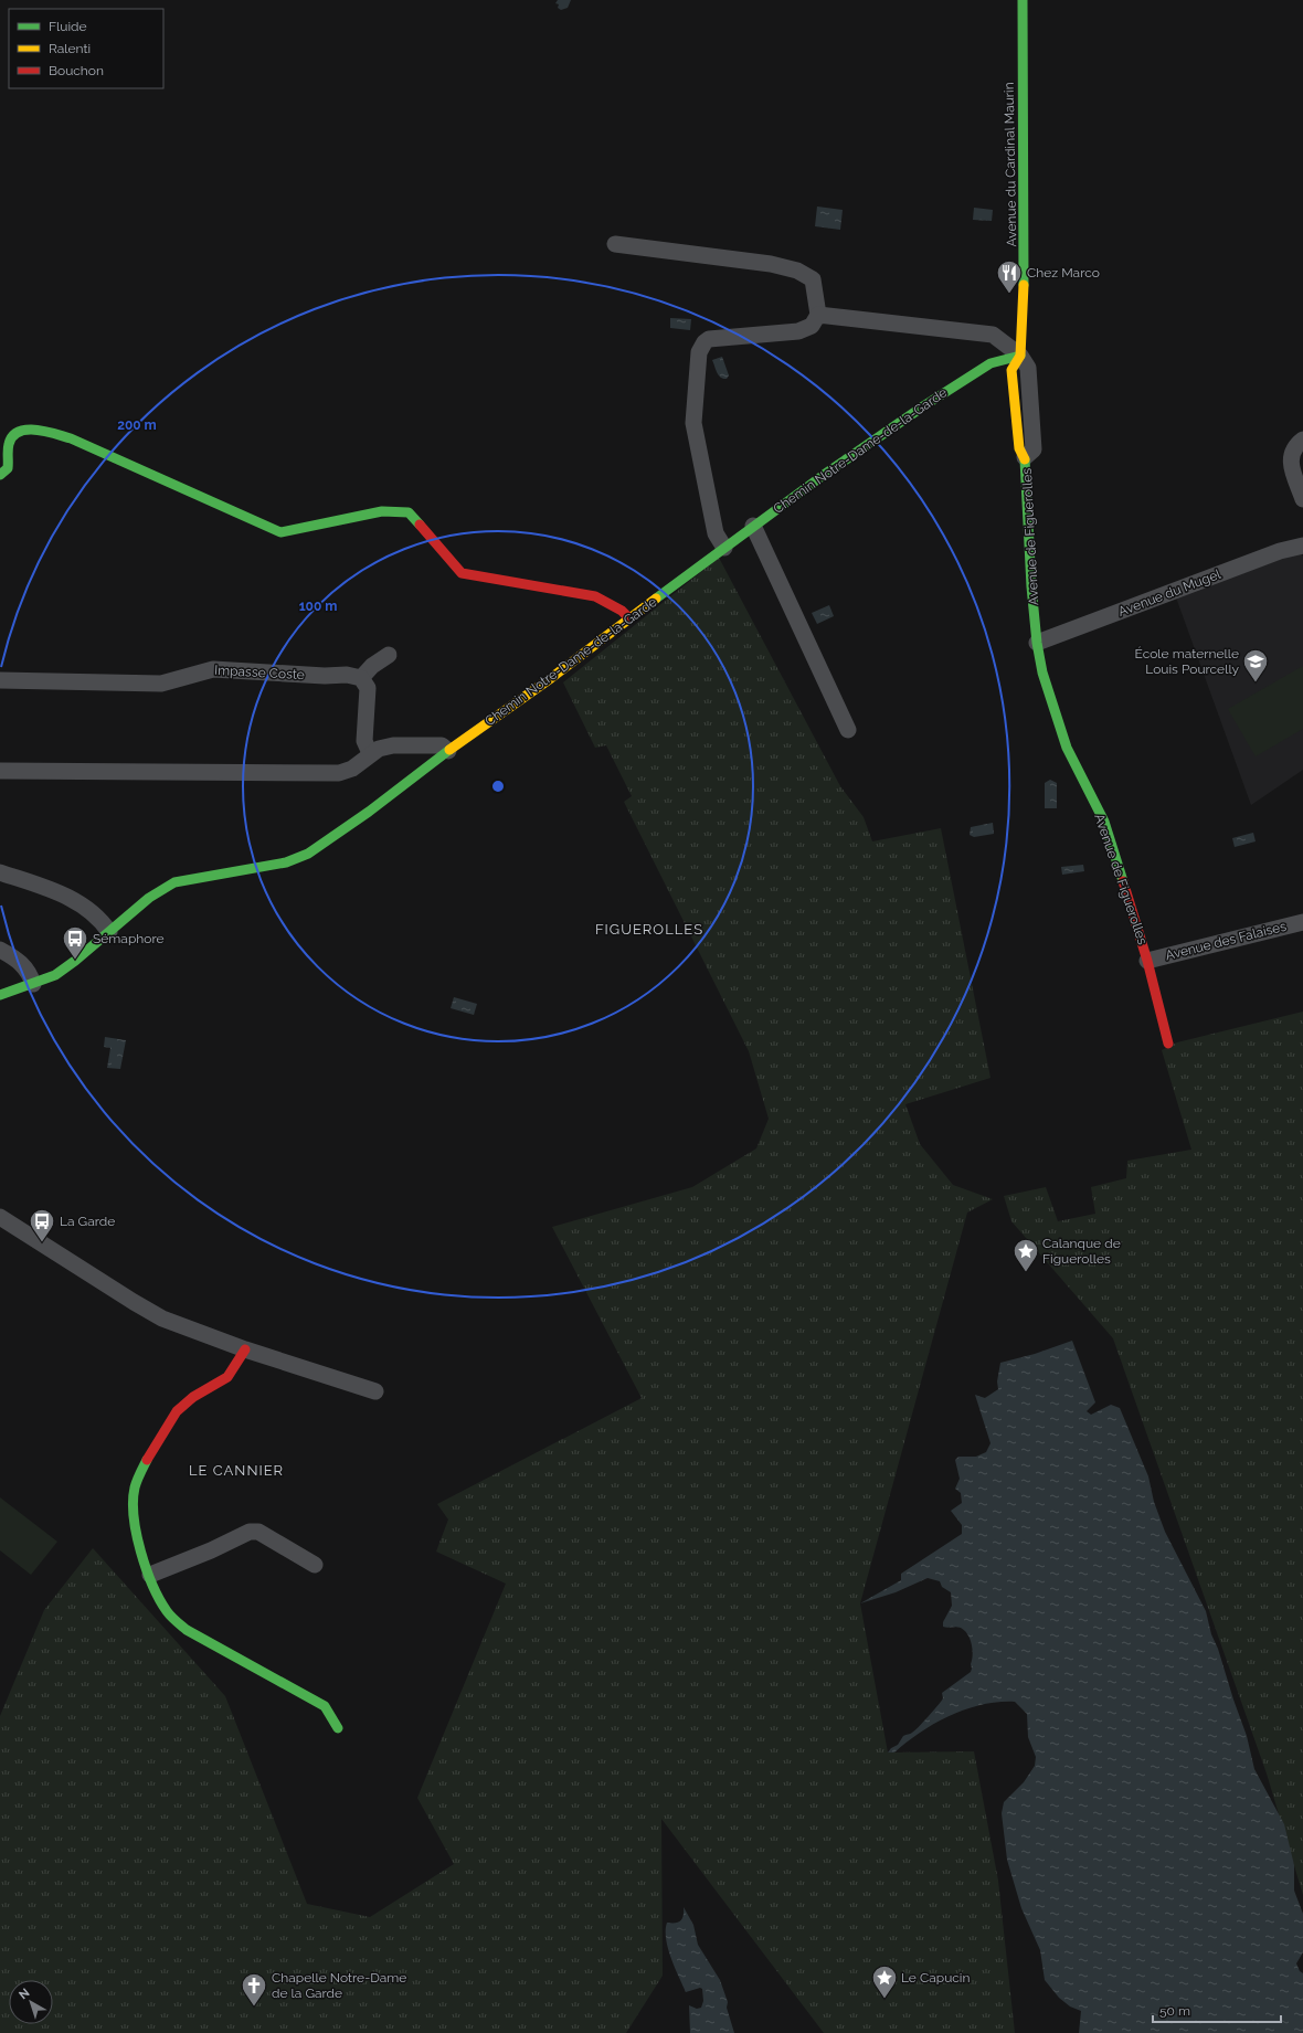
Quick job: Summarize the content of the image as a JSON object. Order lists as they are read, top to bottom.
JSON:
{
  "streets": {
    "street": [
      "Avenue du Cardinal Maurin",
      "Chemin Notre-Dame-de-la-Garde",
      "Avenue de Figuerolles",
      "Avenue du Mugel",
      "Impasse Coste",
      "Avenue des Falaises"
    ]
  },
  "crossings": [
    ["Avenue du Cardinal Maurin", "Chemin Notre-Dame-de-la-Garde"],
    ["Avenue du Cardinal Maurin", "Avenue de Figuerolles"],
    ["Chemin Notre-Dame-de-la-Garde", "Avenue de Figuerolles"],
    ["Avenue de Figuerolles", "Avenue du Mugel"],
    ["Avenue de Figuerolles", "Avenue des Falaises"]
  ],
  "districts": ["FIGUEROLLES", "LE CANNIER"],
  "places": {
    "restaurant": ["Chez Marco"],
    "school or university": ["École maternelle Louis Pourcelly"],
    "bus stop": ["Sémaphore", "La Garde"],
    "place": ["Calanque de Figuerolles", "Le Capucin"],
    "church": ["Chapelle Notre-Dame de la Garde"]
  },
  "legend": ["Fluide", "Ralenti", "Bouchon"],
  "scale_bar": "50 m",
  "north": "top left",
  "rings": ["200 m", "100 m"]
}
